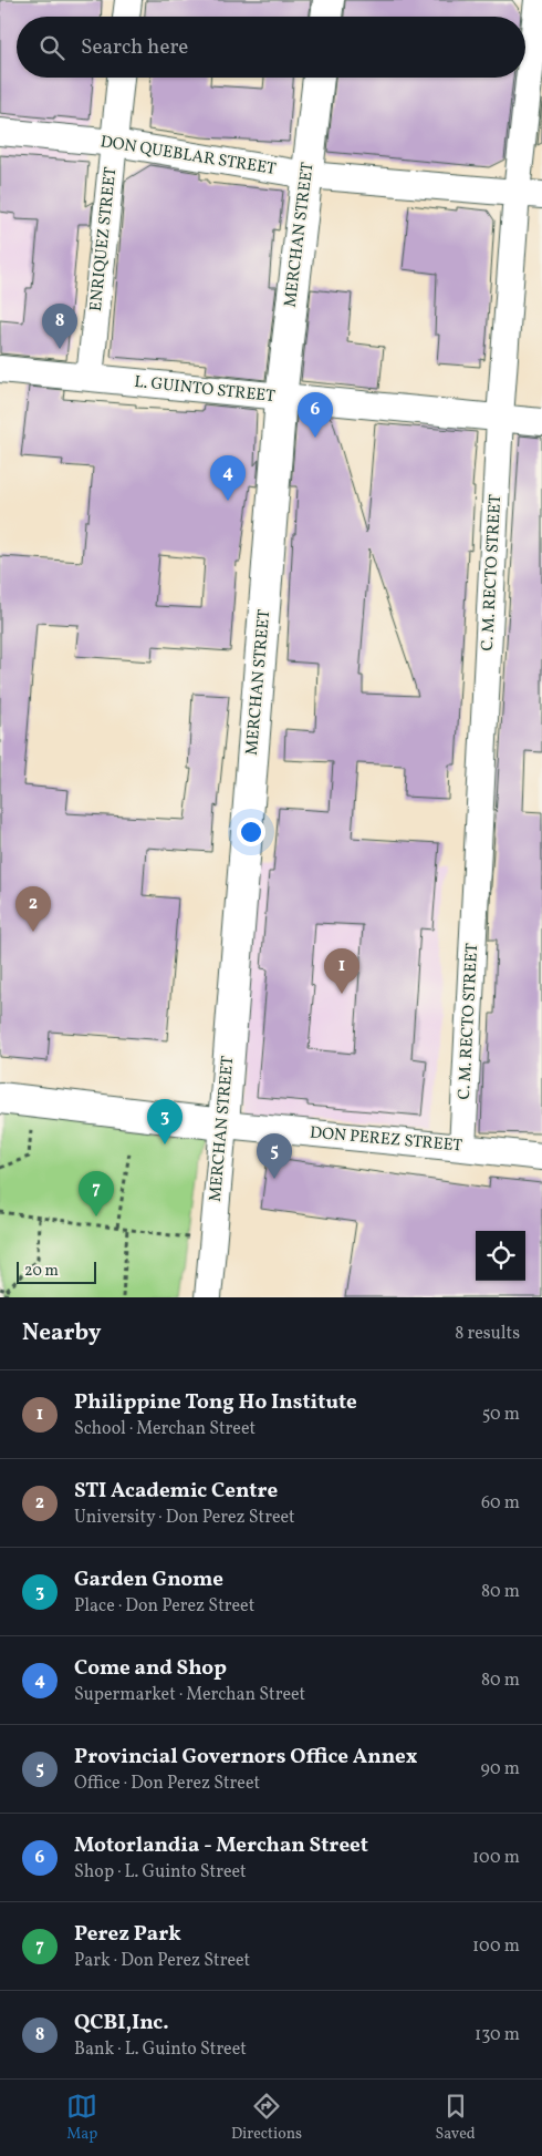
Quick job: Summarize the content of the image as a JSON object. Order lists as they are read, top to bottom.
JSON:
{
  "streets": {
    "main road": ["MERCHAN STREET", "DON PEREZ STREET"],
    "street": [
      "DON QUEBLAR STREET",
      "ENRIQUEZ STREET",
      "L. GUINTO STREET",
      "C. M. RECTO STREET"
    ]
  },
  "crossings": [
    ["DON QUEBLAR STREET", "MERCHAN STREET"],
    ["DON QUEBLAR STREET", "ENRIQUEZ STREET"],
    ["DON QUEBLAR STREET", "C. M. RECTO STREET"],
    ["MERCHAN STREET", "L. GUINTO STREET"],
    ["MERCHAN STREET", "DON PEREZ STREET"],
    ["ENRIQUEZ STREET", "L. GUINTO STREET"],
    ["L. GUINTO STREET", "C. M. RECTO STREET"],
    ["C. M. RECTO STREET", "DON PEREZ STREET"]
  ],
  "scale_bar": "20 m",
  "page": {
    "search": "Search here",
    "pins": [
      "8",
      "6",
      "4",
      "2",
      "1",
      "3",
      "5",
      "7"
    ],
    "scale": "20 m",
    "heading": ["Nearby", "8 results"],
    "list": [
      {
        "mark": "1",
        "name": "Philippine Tong Ho Institute",
        "note": "School · Merchan Street",
        "value": "50 m"
      },
      {
        "mark": "2",
        "name": "STI Academic Centre",
        "note": "University · Don Perez Street",
        "value": "60 m"
      },
      {
        "mark": "3",
        "name": "Garden Gnome",
        "note": "Place · Don Perez Street",
        "value": "80 m"
      },
      {
        "mark": "4",
        "name": "Come and Shop",
        "note": "Supermarket · Merchan Street",
        "value": "80 m"
      },
      {
        "mark": "5",
        "name": "Provincial Governors Office Annex",
        "note": "Office · Don Perez Street",
        "value": "90 m"
      },
      {
        "mark": "6",
        "name": "Motorlandia - Merchan Street",
        "note": "Shop · L. Guinto Street",
        "value": "100 m"
      },
      {
        "mark": "7",
        "name": "Perez Park",
        "note": "Park · Don Perez Street",
        "value": "100 m"
      },
      {
        "mark": "8",
        "name": "QCBI,Inc.",
        "note": "Bank · L. Guinto Street",
        "value": "130 m"
      }
    ],
    "nav": ["Map", "Directions", "Saved"]
  }
}
